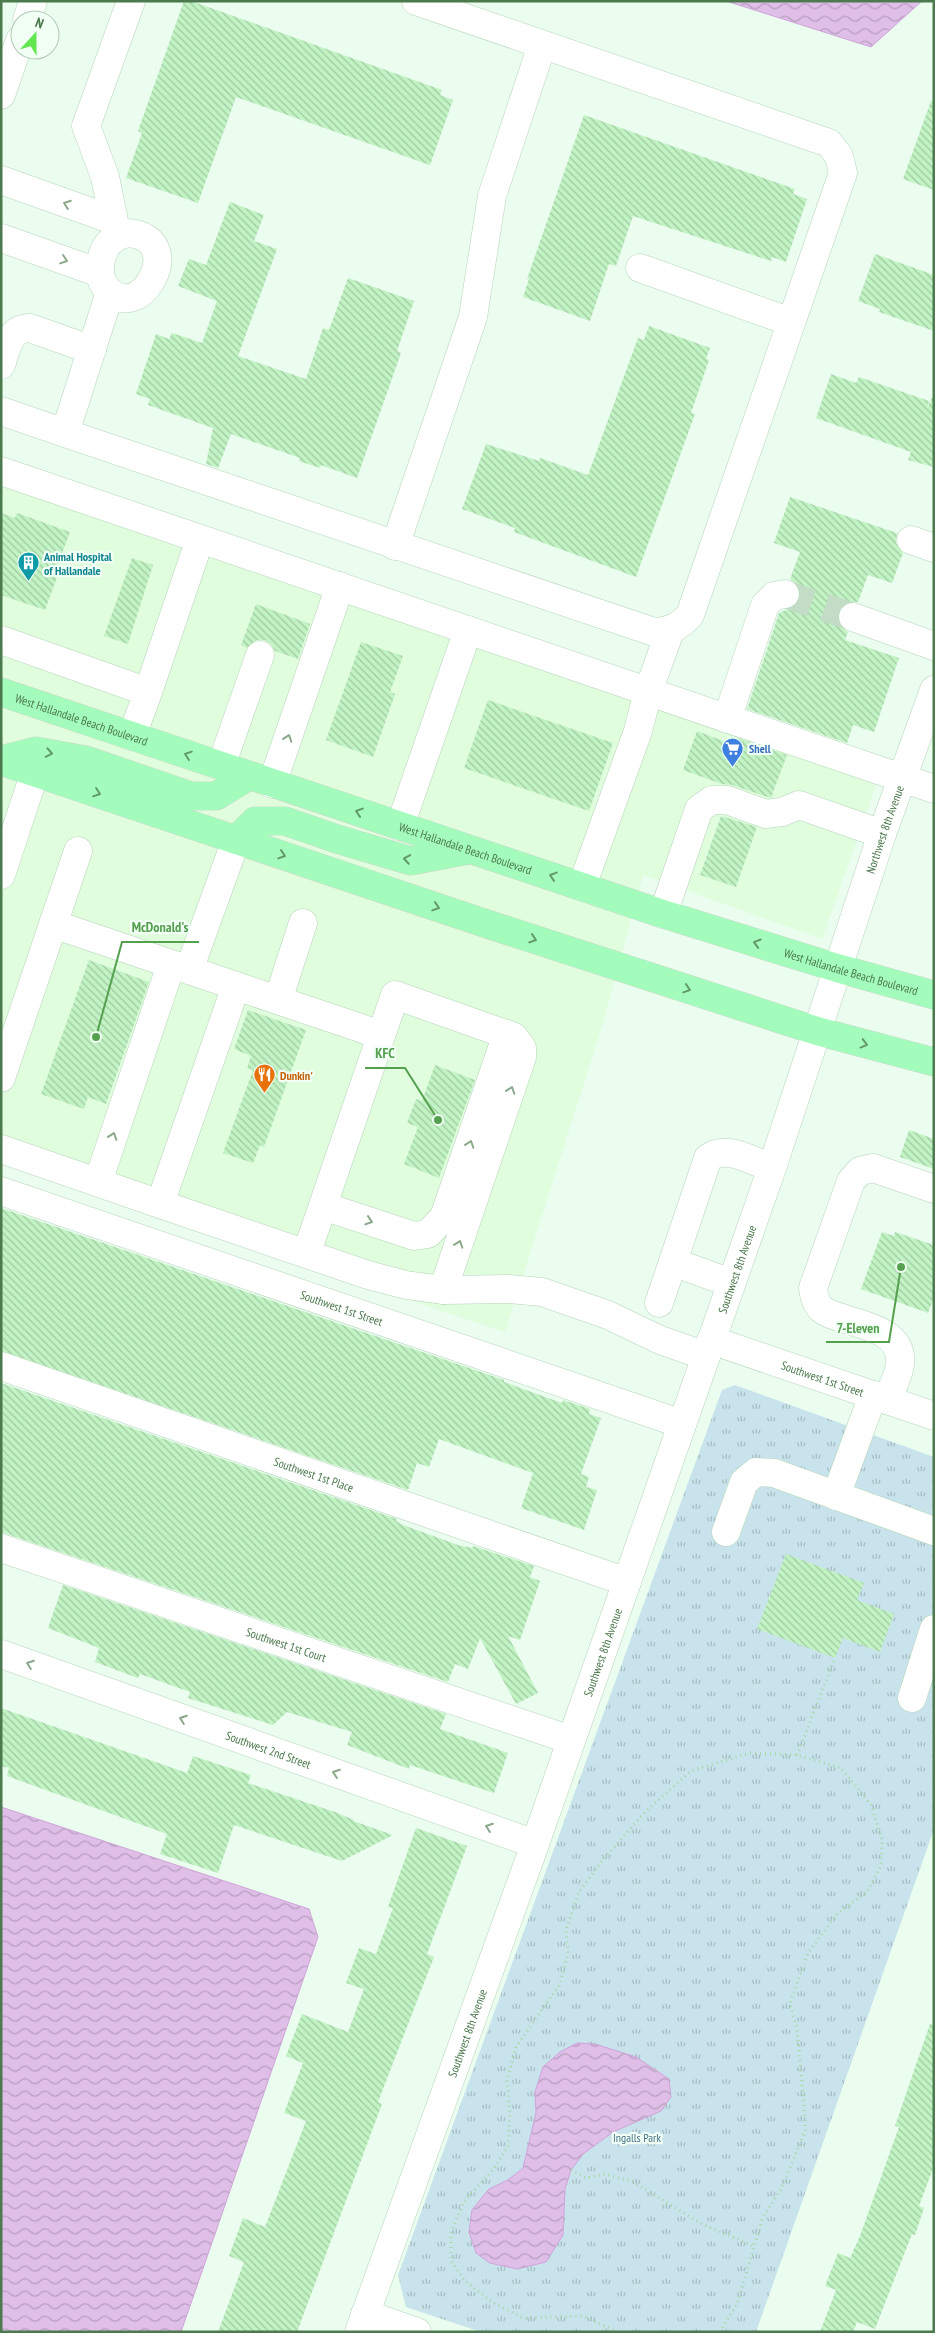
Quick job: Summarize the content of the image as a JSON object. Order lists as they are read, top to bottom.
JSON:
{
  "streets": {
    "main road": ["West Hallandale Beach Boulevard"],
    "street": [
      "Northwest 8th Avenue",
      "Southwest 8th Avenue",
      "Southwest 1st Street",
      "Southwest 1st Place",
      "Southwest 1st Court",
      "Southwest 2nd Street"
    ]
  },
  "crossings": [
    ["West Hallandale Beach Boulevard", "Northwest 8th Avenue"],
    ["West Hallandale Beach Boulevard", "Southwest 8th Avenue"],
    ["Northwest 8th Avenue", "Southwest 8th Avenue"],
    ["Southwest 8th Avenue", "Southwest 1st Street"],
    ["Southwest 8th Avenue", "Southwest 1st Place"],
    ["Southwest 8th Avenue", "Southwest 1st Court"],
    ["Southwest 8th Avenue", "Southwest 2nd Street"]
  ],
  "one_way": ["Southwest 2nd Street"],
  "parks": ["Ingalls Park"],
  "places": {
    "building": ["Animal Hospital of Hallandale"],
    "supermarket": ["Shell"],
    "other": ["McDonald's", "KFC", "7-Eleven"],
    "restaurant": ["Dunkin'"]
  },
  "north": "top"
}
